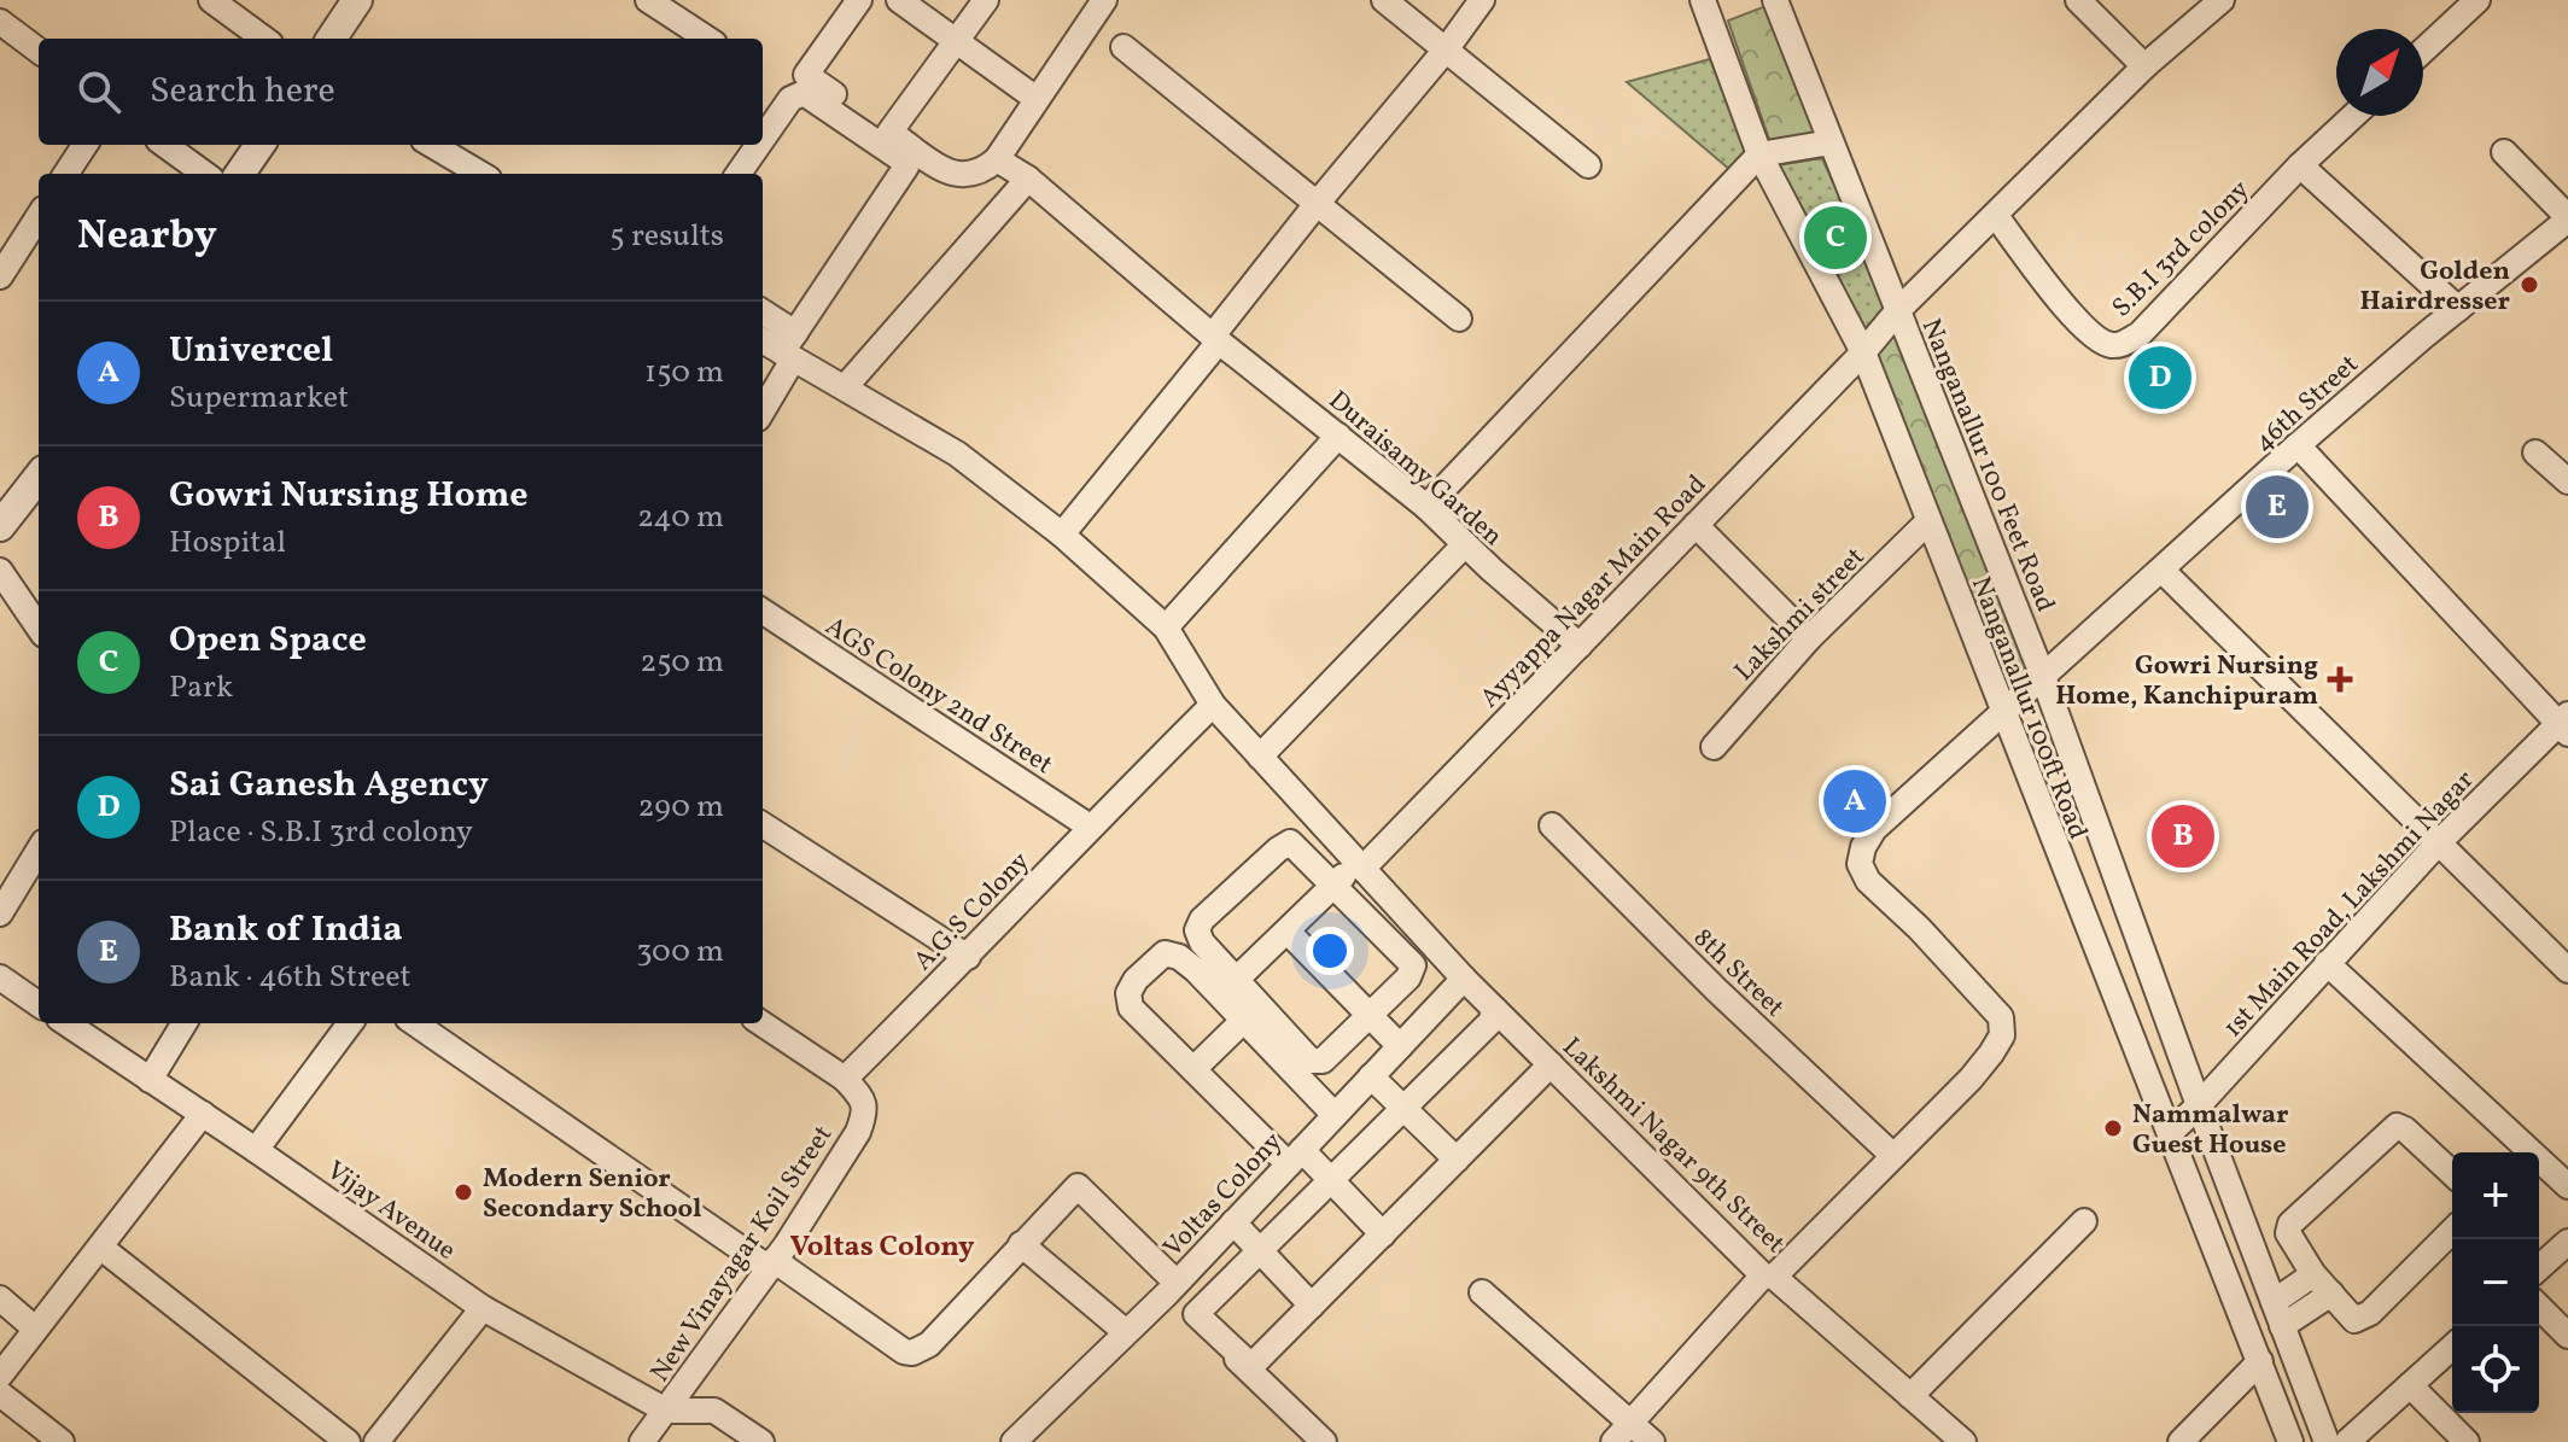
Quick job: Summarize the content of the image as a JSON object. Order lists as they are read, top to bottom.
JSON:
{
  "streets": {
    "street": [
      "S.B.I 3rd colony",
      "46th Street",
      "Nanganallur 100 Feet Road",
      "Duraisamy Garden",
      "Ayyappa Nagar Main Road",
      "Lakshmi street",
      "AGS Colony 2nd Street",
      "Nanganallur 100ft Road",
      "1st Main Road, Lakshmi Nagar",
      "A.G.S Colony",
      "8th Street",
      "Lakshmi Nagar 9th Street",
      "Voltas Colony",
      "Vijay Avenue",
      "New Vinayagar Koil Street"
    ]
  },
  "crossings": [
    ["S.B.I 3rd colony", "Ayyappa Nagar Main Road"],
    ["46th Street", "Nanganallur 100 Feet Road"],
    ["46th Street", "Nanganallur 100ft Road"],
    ["46th Street", "8th Street"],
    ["Nanganallur 100 Feet Road", "Ayyappa Nagar Main Road"],
    ["Nanganallur 100 Feet Road", "1st Main Road, Lakshmi Nagar"],
    ["Duraisamy Garden", "Ayyappa Nagar Main Road"],
    ["Ayyappa Nagar Main Road", "Nanganallur 100ft Road"],
    ["Ayyappa Nagar Main Road", "Lakshmi Nagar 9th Street"],
    ["Lakshmi street", "Nanganallur 100ft Road"],
    ["AGS Colony 2nd Street", "A.G.S Colony"],
    ["Nanganallur 100ft Road", "1st Main Road, Lakshmi Nagar"],
    ["A.G.S Colony", "Lakshmi Nagar 9th Street"],
    ["A.G.S Colony", "New Vinayagar Koil Street"],
    ["Lakshmi Nagar 9th Street", "Voltas Colony"],
    ["Vijay Avenue", "New Vinayagar Koil Street"]
  ],
  "districts": ["Voltas Colony"],
  "places": {
    "other": ["Golden Hairdresser", "Nammalwar Guest House", "Modern Senior Secondary School"],
    "health": ["Gowri Nursing Home, Kanchipuram"]
  },
  "north": "top right",
  "page": {
    "search": "Search here",
    "heading": ["Nearby", "5 results"],
    "pins": [
      "C",
      "D",
      "E",
      "A",
      "B"
    ],
    "list": [
      {
        "mark": "A",
        "name": "Univercel",
        "note": "Supermarket",
        "value": "150 m"
      },
      {
        "mark": "B",
        "name": "Gowri Nursing Home",
        "note": "Hospital",
        "value": "240 m"
      },
      {
        "mark": "C",
        "name": "Open Space",
        "note": "Park",
        "value": "250 m"
      },
      {
        "mark": "D",
        "name": "Sai Ganesh Agency",
        "note": "Place · S.B.I 3rd colony",
        "value": "290 m"
      },
      {
        "mark": "E",
        "name": "Bank of India",
        "note": "Bank · 46th Street",
        "value": "300 m"
      }
    ],
    "map_buttons": ["+", "−"]
  }
}
